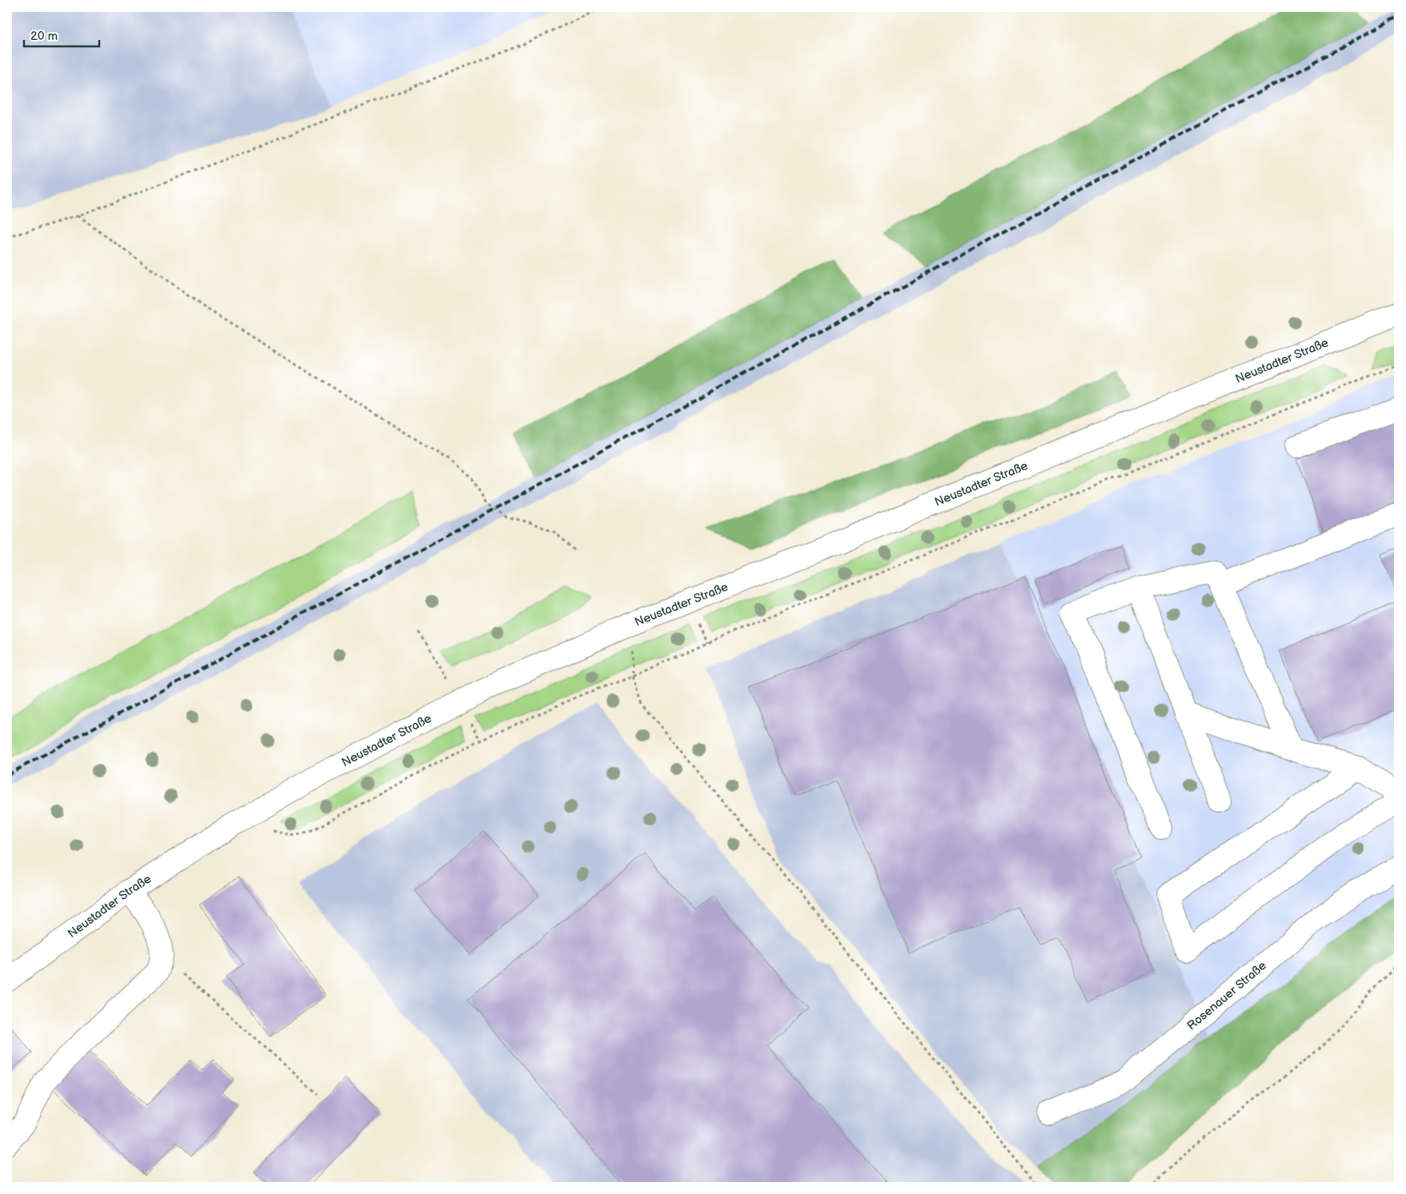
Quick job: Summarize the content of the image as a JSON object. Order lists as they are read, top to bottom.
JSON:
{
  "streets": {
    "street": ["Neustadter Straße", "Rosenauer Straße"]
  },
  "scale_bar": "20 m"
}
